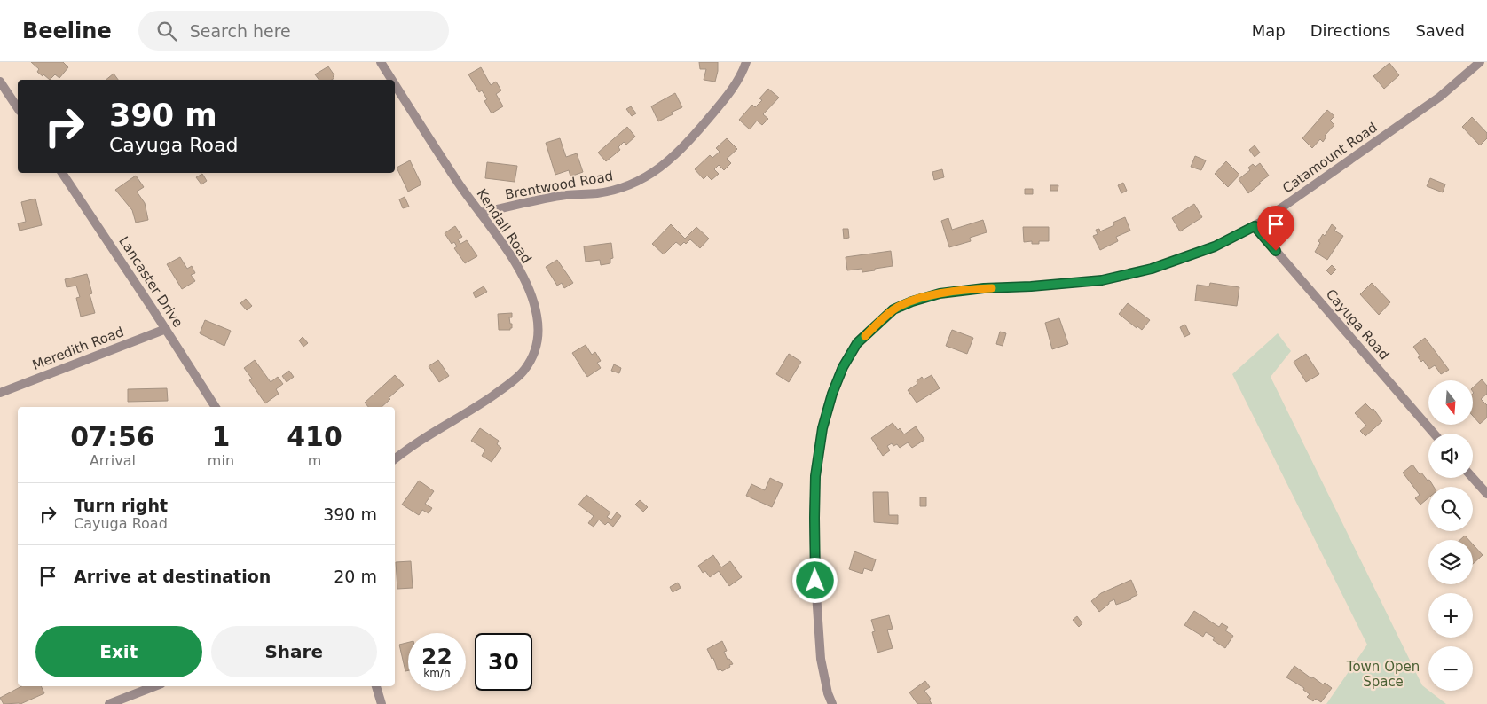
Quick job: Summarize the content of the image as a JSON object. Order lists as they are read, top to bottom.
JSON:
{
  "streets": {
    "street": [
      "Catamount Road",
      "Brentwood Road",
      "Kendall Road",
      "Lancaster Drive",
      "Cayuga Road",
      "Meredith Road"
    ]
  },
  "crossings": [
    ["Catamount Road", "Cayuga Road"],
    ["Brentwood Road", "Kendall Road"],
    ["Lancaster Drive", "Meredith Road"]
  ],
  "parks": ["Town Open Space"],
  "north": "bottom",
  "page": {
    "header": "Beeline",
    "search": "Search here",
    "nav": ["Map", "Directions", "Saved"],
    "turn": ["390 m", "Cayuga Road"],
    "map_buttons": ["+", "−"],
    "eta": [
      "07:56",
      "Arrival",
      "1",
      "min",
      "410",
      "m"
    ],
    "list": [
      {
        "name": "Turn right",
        "note": "Cayuga Road",
        "value": "390 m"
      },
      {
        "name": "Arrive at destination",
        "value": "20 m"
      }
    ],
    "buttons": ["Exit", "Share"],
    "speed": "22 km/h",
    "limit": "30"
  }
}
